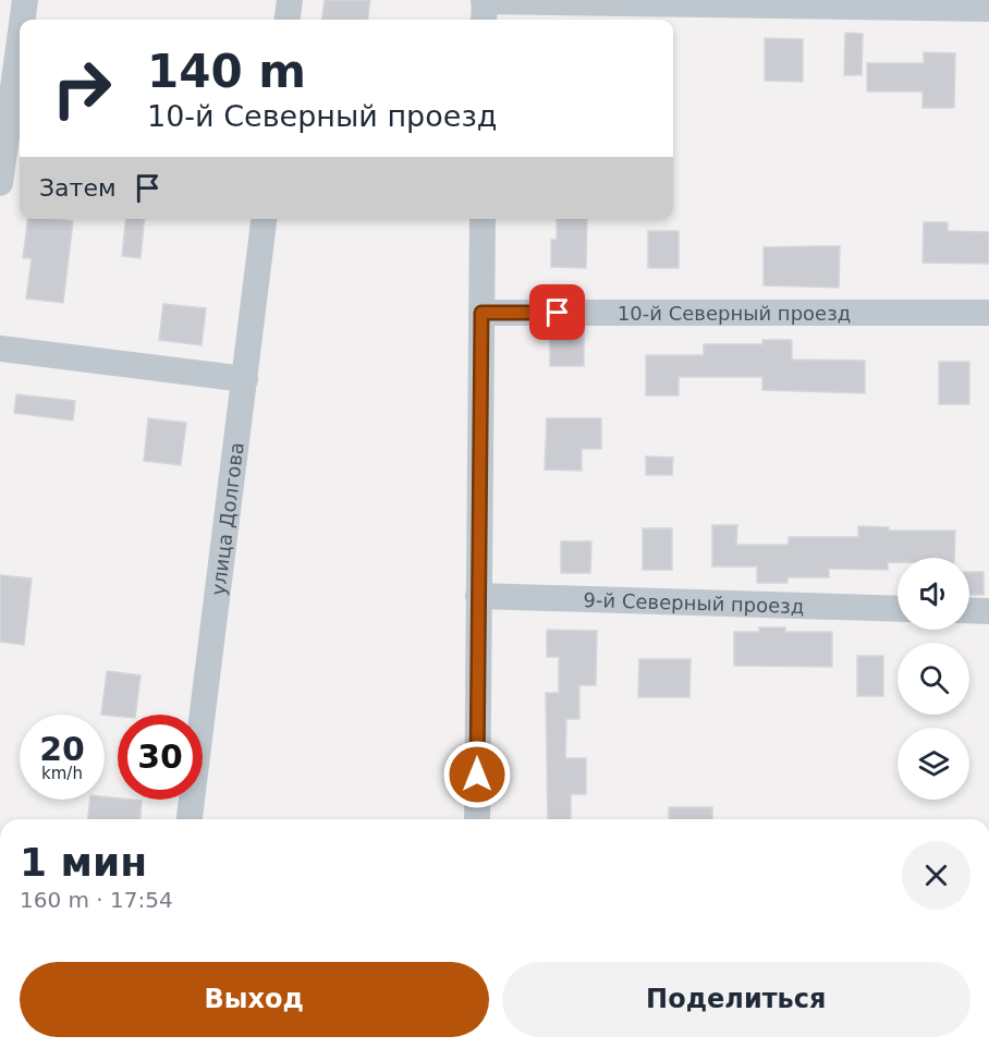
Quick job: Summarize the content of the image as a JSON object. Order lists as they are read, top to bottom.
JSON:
{
  "streets": {
    "street": ["10-й Северный проезд", "улица Долгова", "9-й Северный проезд"]
  },
  "page": {
    "turn": ["140 m", "10-й Северный проезд"],
    "then": "Затем",
    "speed": "20 km/h",
    "limit": "30",
    "heading": ["1 мин", "160 m · 17:54"],
    "buttons": ["Выход", "Поделиться"]
  }
}
